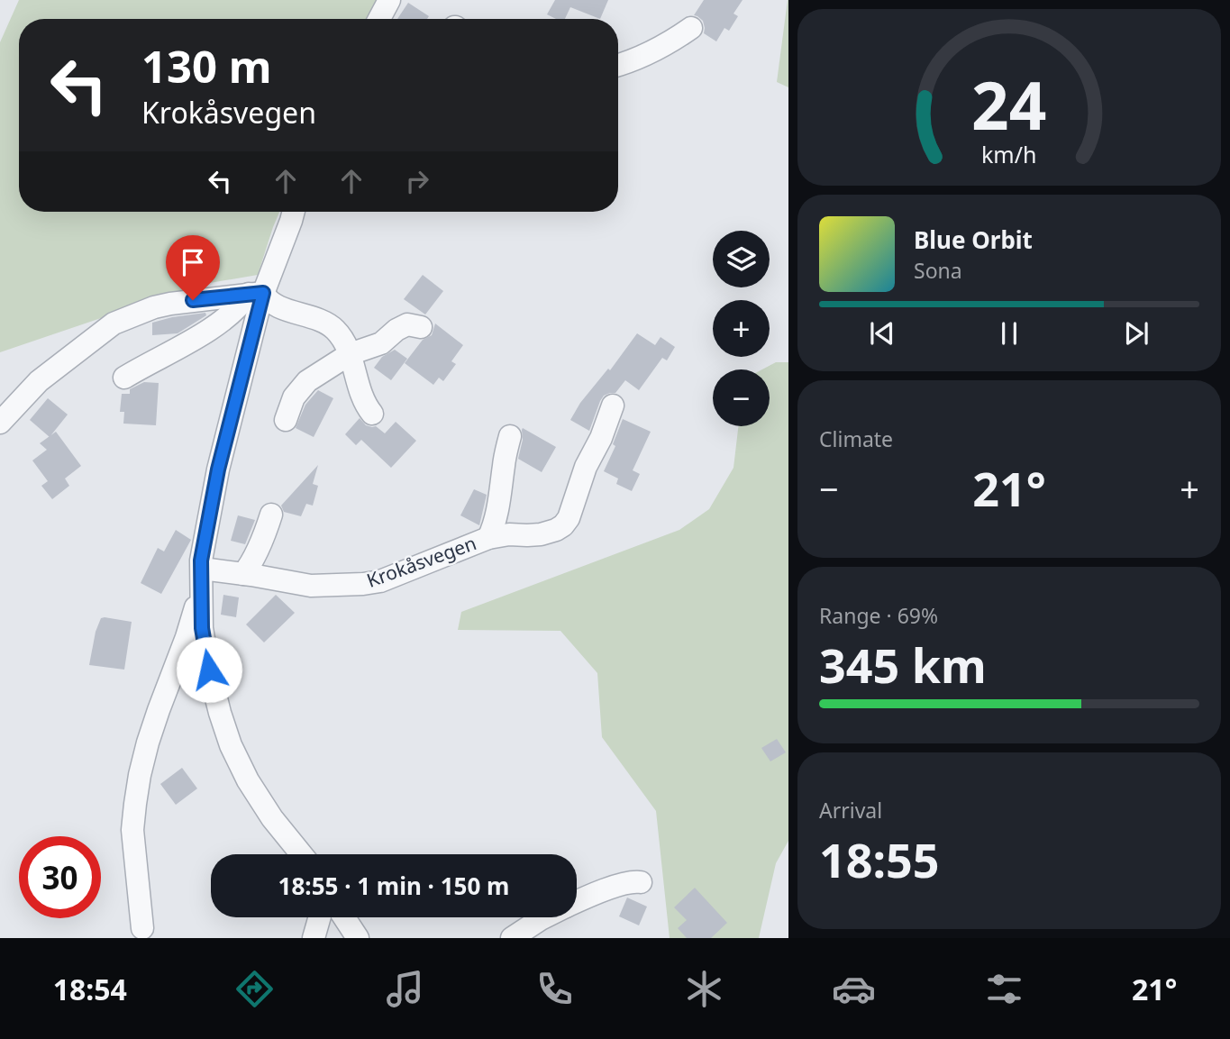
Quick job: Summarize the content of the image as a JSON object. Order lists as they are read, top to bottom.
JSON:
{
  "streets": {
    "street": ["Krokåsvegen"]
  },
  "page": {
    "turn": ["130 m", "Krokåsvegen"],
    "song": ["Blue Orbit", "Sona"],
    "map_buttons": ["+", "−"],
    "tile": [
      "Climate",
      ["Range · 69%", "345 km"],
      ["Arrival", "18:55"]
    ],
    "heat": ["−", "21°", "+"],
    "limit": "30",
    "trip": "18:55 · 1 min · 150 m",
    "tabs": ["18:54", "21°"],
    "gauge": ["24", "km/h"]
  }
}
